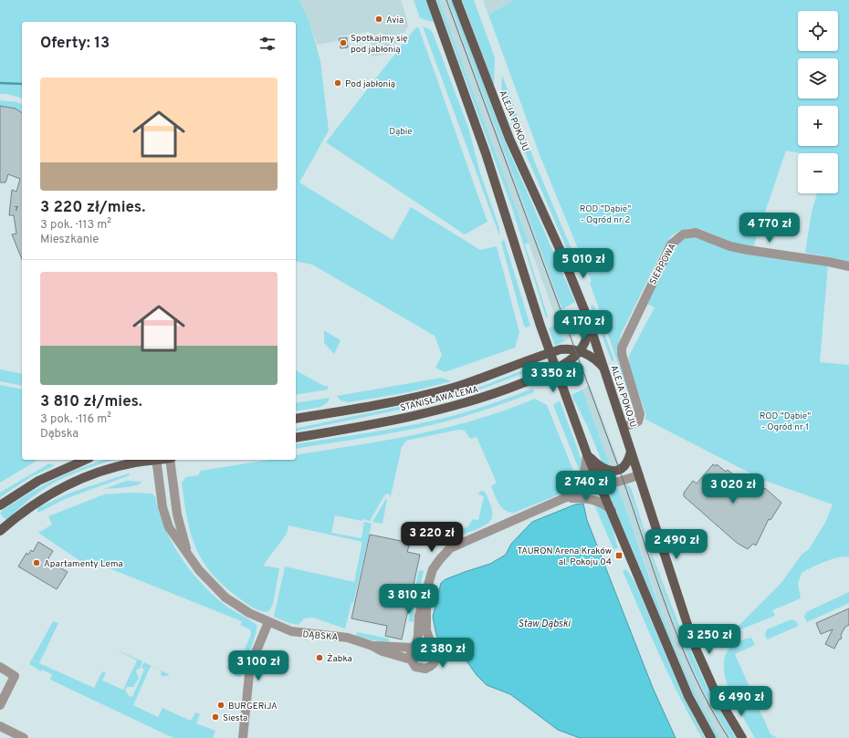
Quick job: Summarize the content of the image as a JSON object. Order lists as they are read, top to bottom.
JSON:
{
  "streets": {
    "main road": ["ALEJA POKOJU", "STANISŁAWA LEMA"],
    "street": ["SIERPOWA", "DĄBSKA"]
  },
  "crossings": [
    ["ALEJA POKOJU", "SIERPOWA"],
    ["ALEJA POKOJU", "STANISŁAWA LEMA"]
  ],
  "water": ["Staw Dąbski"],
  "parks": ["Dąbie", "ROD \"Dąbie\" - Ogród nr 2", "ROD \"Dąbie\" - Ogród nr 1"],
  "places": {
    "other": [
      "Avia",
      "Spotkajmy się pod jabłonią",
      "Pod jabłonią",
      "Apartamenty Lema",
      "Żabka",
      "BURGERiJA",
      "Siesta"
    ],
    "transit": ["TAURON Arena Kraków al. Pokoju 04"]
  },
  "house_numbers": ["7"],
  "page": {
    "map_buttons": ["+", "−"],
    "heading": "Oferty: 13",
    "list": [
      {
        "name": "3 220 zł/mies.",
        "note": "3 pok. · 113 m² · Mieszkanie"
      },
      {
        "name": "3 810 zł/mies.",
        "note": "3 pok. · 116 m² · Dąbska"
      }
    ],
    "price": [
      "4 770 zł",
      "5 010 zł",
      "4 170 zł",
      "3 350 zł",
      "2 740 zł",
      "3 020 zł",
      "3 220 zł",
      "2 490 zł",
      "3 810 zł",
      "3 250 zł",
      "2 380 zł",
      "3 100 zł",
      "6 490 zł"
    ]
  }
}
